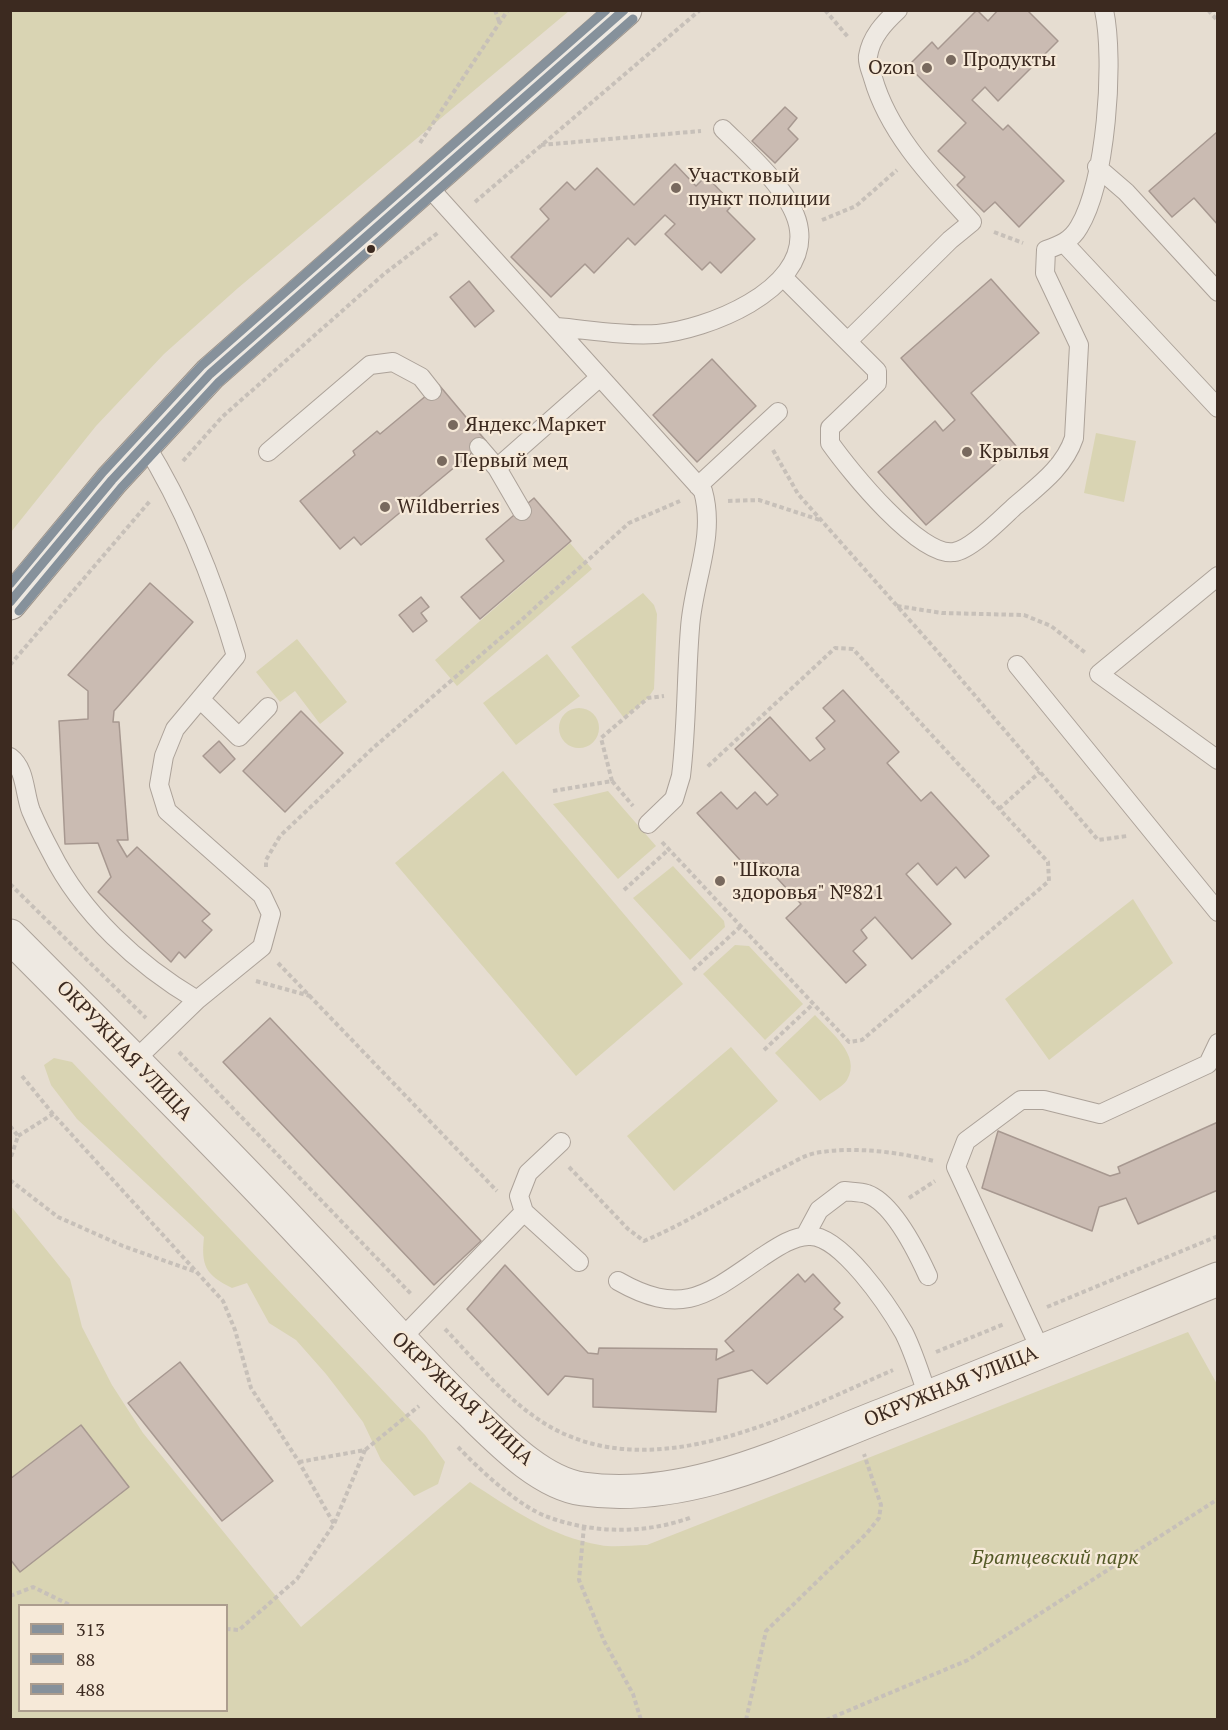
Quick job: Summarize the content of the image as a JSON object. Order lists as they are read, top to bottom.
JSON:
{
  "streets": {
    "street": ["ОКРУЖНАЯ УЛИЦА"]
  },
  "parks": ["Братцевский парк"],
  "places": [
    "Продукты",
    "Ozon",
    "Участковый пункт полиции",
    "Яндекс.Маркет",
    "Крылья",
    "Первый мед",
    "Wildberries",
    "\"Школа здоровья\" №821"
  ],
  "lines": ["transit line 313", "transit line 488", "transit line 88"],
  "legend": ["313", "88", "488"]
}
